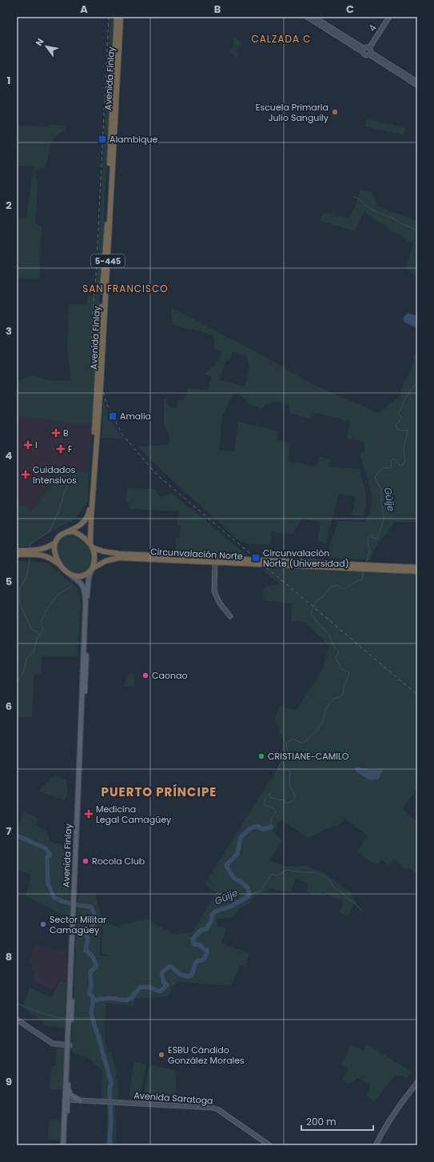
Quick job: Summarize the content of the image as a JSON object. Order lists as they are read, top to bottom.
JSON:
{
  "streets": {
    "highway": ["Avenida Finlay", "5-445", "Circunvalación Norte"],
    "street": ["4", "Avenida Saratoga"]
  },
  "crossings": [
    ["Avenida Finlay", "5-445"],
    ["Avenida Finlay", "Circunvalación Norte"],
    ["Avenida Finlay", "Avenida Saratoga"],
    ["5-445", "Circunvalación Norte"]
  ],
  "districts": ["CALZADA C", "SAN FRANCISCO", "PUERTO PRÍNCIPE"],
  "water": ["Güije"],
  "places": {
    "other": [
      "Escuela Primaria Julio Sanguily",
      "Caonao",
      "CRISTIANE-CAMILO",
      "Rocola Club",
      "Sector Militar Camagüey",
      "ESBU Cándido González Morales"
    ],
    "transit": ["Alambique", "Amalia", "Circunvalación Norte (Universidad)"],
    "health": [
      "B",
      "I",
      "F",
      "Cuidados Intensivos",
      "Medicina Legal Camagüey"
    ]
  },
  "scale_bar": "200 m",
  "north": "top left",
  "grid": {
    "columns": ["A", "B", "C"],
    "rows": [
      "1",
      "2",
      "3",
      "4",
      "5",
      "6",
      "7",
      "8",
      "9"
    ]
  }
}
